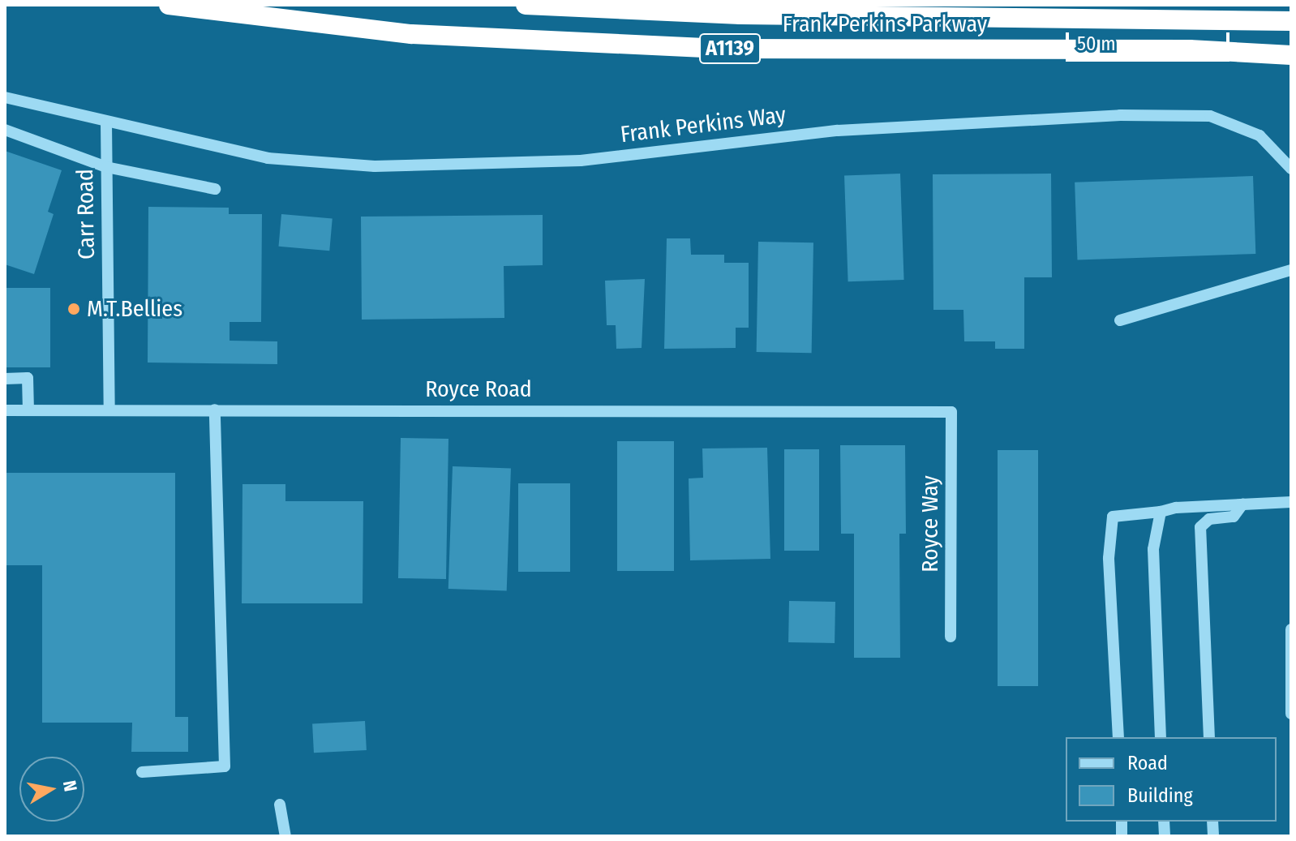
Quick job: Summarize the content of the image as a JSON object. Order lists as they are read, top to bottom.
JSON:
{
  "streets": {
    "highway": ["Frank Perkins Parkway", "A1139"],
    "street": [
      "Frank Perkins Way",
      "Carr Road",
      "Royce Road",
      "Royce Way"
    ]
  },
  "crossings": [
    ["Frank Perkins Way", "Carr Road"],
    ["Carr Road", "Royce Road"],
    ["Royce Road", "Royce Way"]
  ],
  "places": ["M.T.Bellies"],
  "legend": ["Road", "Building"],
  "scale_bar": "50 m",
  "north": "right"
}
